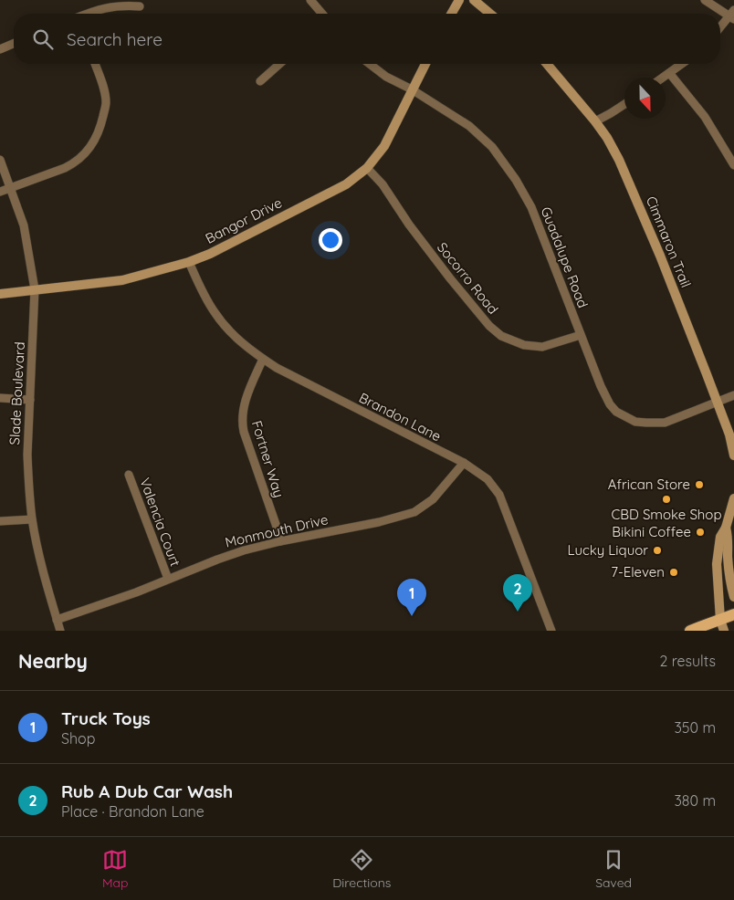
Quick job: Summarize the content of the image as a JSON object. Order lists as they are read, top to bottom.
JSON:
{
  "streets": {
    "street": [
      "Bangor Drive",
      "Cimmaron Trail",
      "Guadalupe Road",
      "Socorro Road",
      "Slade Boulevard",
      "Brandon Lane",
      "Fortner Way",
      "Valencia Court",
      "Monmouth Drive"
    ]
  },
  "crossings": [
    ["Bangor Drive", "Guadalupe Road"],
    ["Bangor Drive", "Socorro Road"],
    ["Bangor Drive", "Slade Boulevard"],
    ["Bangor Drive", "Brandon Lane"],
    ["Cimmaron Trail", "Guadalupe Road"],
    ["Guadalupe Road", "Socorro Road"],
    ["Slade Boulevard", "Monmouth Drive"],
    ["Brandon Lane", "Fortner Way"],
    ["Brandon Lane", "Monmouth Drive"],
    ["Fortner Way", "Monmouth Drive"],
    ["Valencia Court", "Monmouth Drive"]
  ],
  "places": [
    "African Store",
    "CBD Smoke Shop",
    "Bikini Coffee",
    "Lucky Liquor",
    "7-Eleven"
  ],
  "north": "bottom",
  "page": {
    "search": "Search here",
    "pins": ["2", "1"],
    "heading": ["Nearby", "2 results"],
    "list": [
      {
        "mark": "1",
        "name": "Truck Toys",
        "note": "Shop",
        "value": "350 m"
      },
      {
        "mark": "2",
        "name": "Rub A Dub Car Wash",
        "note": "Place · Brandon Lane",
        "value": "380 m"
      }
    ],
    "nav": ["Map", "Directions", "Saved"]
  }
}
